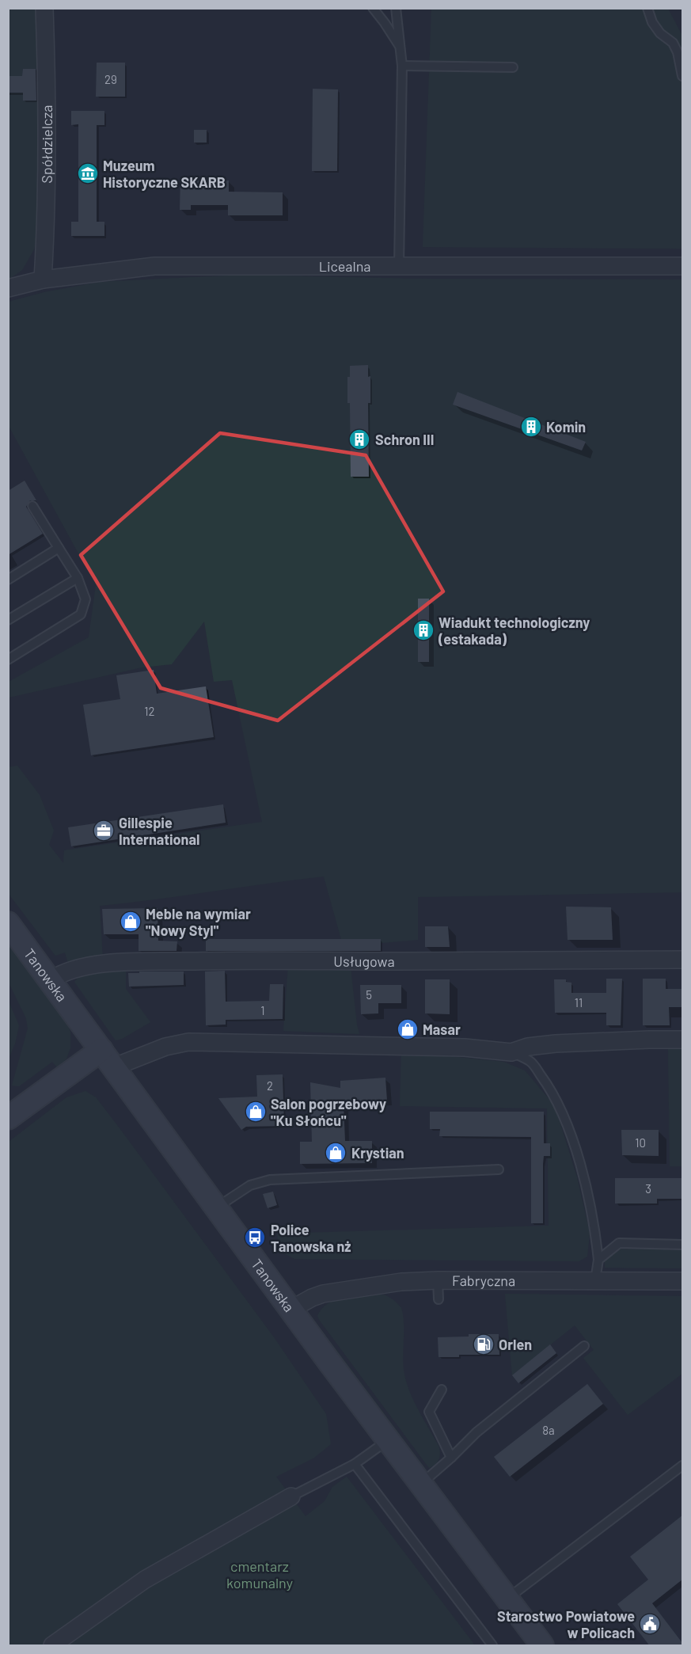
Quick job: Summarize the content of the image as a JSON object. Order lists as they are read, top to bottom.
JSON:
{
  "streets": {
    "main road": ["Tanowska"],
    "street": [
      "Spółdzielcza",
      "Licealna",
      "Usługowa",
      "Fabryczna"
    ]
  },
  "crossings": [
    ["Spółdzielcza", "Licealna"],
    ["Usługowa", "Tanowska"],
    ["Tanowska", "Fabryczna"]
  ],
  "parks": ["cmentarz komunalny"],
  "places": {
    "museum": ["Muzeum Historyczne SKARB"],
    "building": ["Komin", "Schron III", "Wiadukt technologiczny (estakada)"],
    "office": ["Gillespie International"],
    "shop": [
      "Meble na wymiar \"Nowy Styl\"",
      "Masar",
      "Salon pogrzebowy \"Ku Słońcu\"",
      "Krystian"
    ],
    "bus stop": ["Police Tanowska nż"],
    "fuel station": ["Orlen"],
    "public building": ["Starostwo Powiatowe w Policach"]
  },
  "house_numbers": [
    "29",
    "12",
    "5",
    "11",
    "1",
    "2",
    "10",
    "3",
    "8a"
  ]
}
